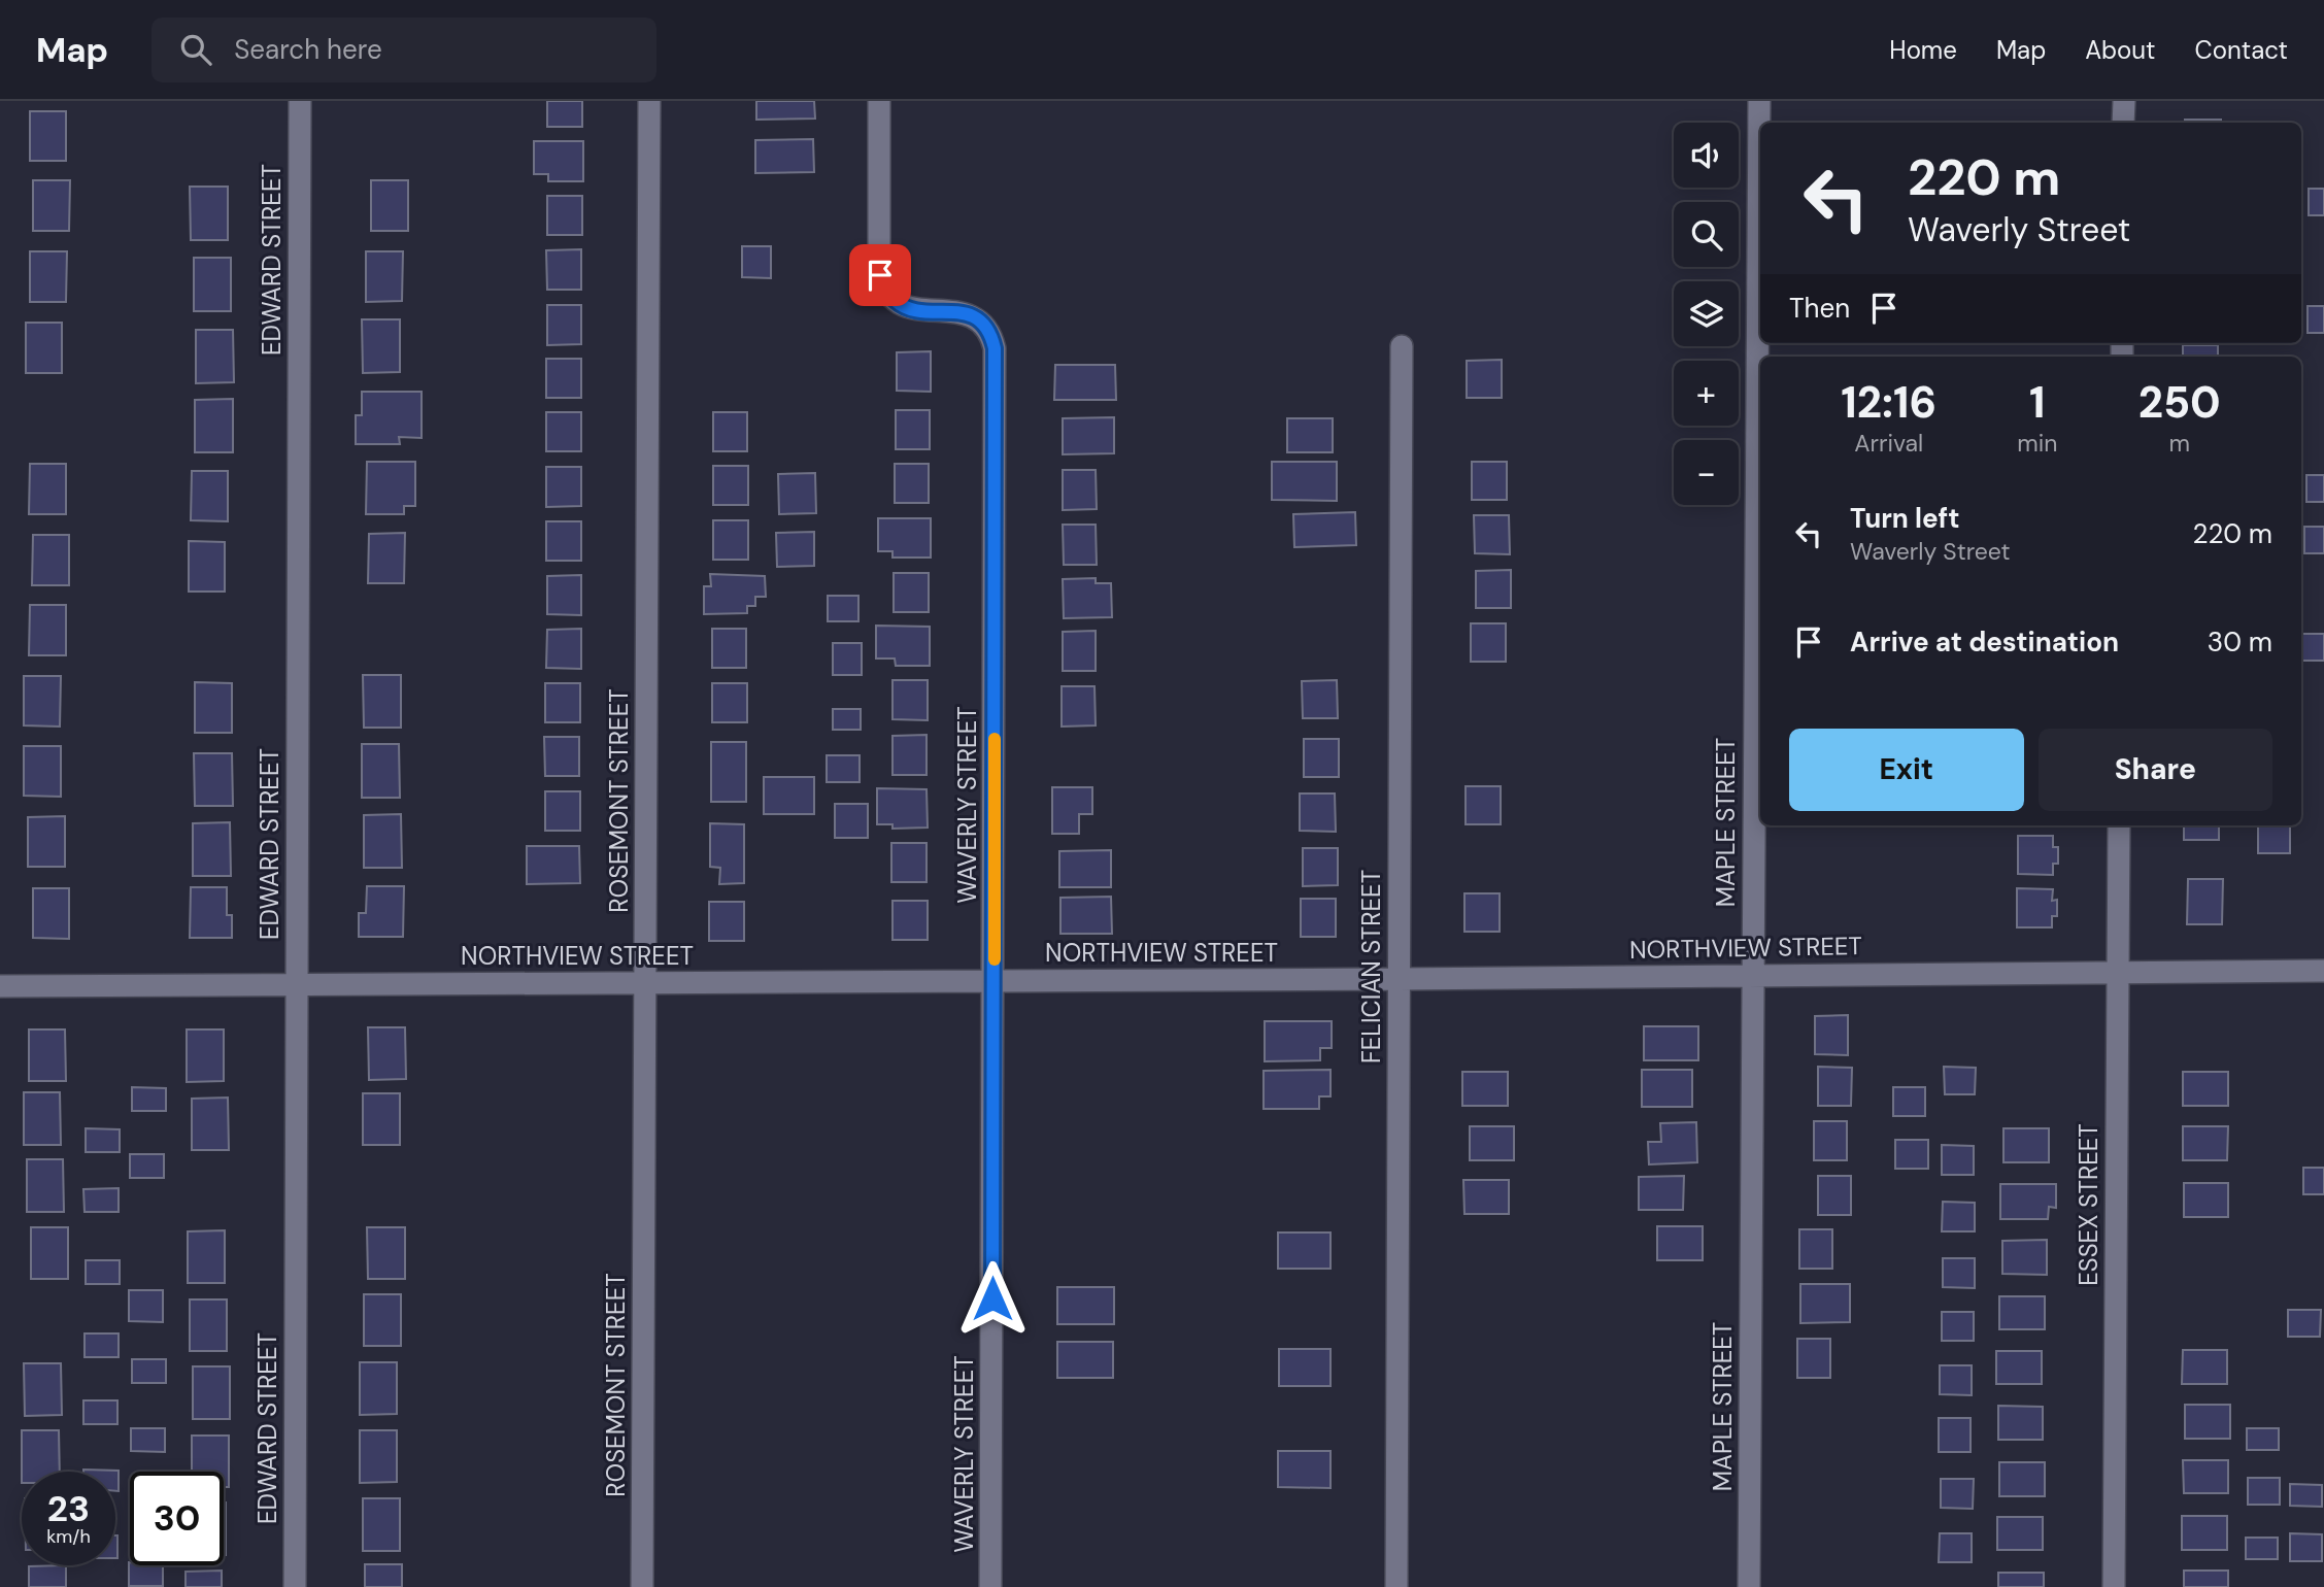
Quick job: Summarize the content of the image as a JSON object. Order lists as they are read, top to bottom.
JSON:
{
  "streets": {
    "street": [
      "EDWARD STREET",
      "ROSEMONT STREET",
      "WAVERLY STREET",
      "MAPLE STREET",
      "NORTHVIEW STREET",
      "FELICIAN STREET",
      "ESSEX STREET"
    ]
  },
  "crossings": [
    ["EDWARD STREET", "NORTHVIEW STREET"],
    ["ROSEMONT STREET", "NORTHVIEW STREET"],
    ["WAVERLY STREET", "NORTHVIEW STREET"],
    ["MAPLE STREET", "NORTHVIEW STREET"],
    ["NORTHVIEW STREET", "FELICIAN STREET"],
    ["NORTHVIEW STREET", "ESSEX STREET"]
  ],
  "page": {
    "header": "Map",
    "search": "Search here",
    "nav": [
      "Home",
      "Map",
      "About",
      "Contact"
    ],
    "map_buttons": ["+", "−"],
    "turn": ["220 m", "Waverly Street"],
    "then": "Then",
    "eta": [
      "12:16",
      "Arrival",
      "1",
      "min",
      "250",
      "m"
    ],
    "list": [
      {
        "name": "Turn left",
        "note": "Waverly Street",
        "value": "220 m"
      },
      {
        "name": "Arrive at destination",
        "value": "30 m"
      }
    ],
    "buttons": ["Exit", "Share"],
    "speed": "23 km/h",
    "limit": "30"
  }
}
